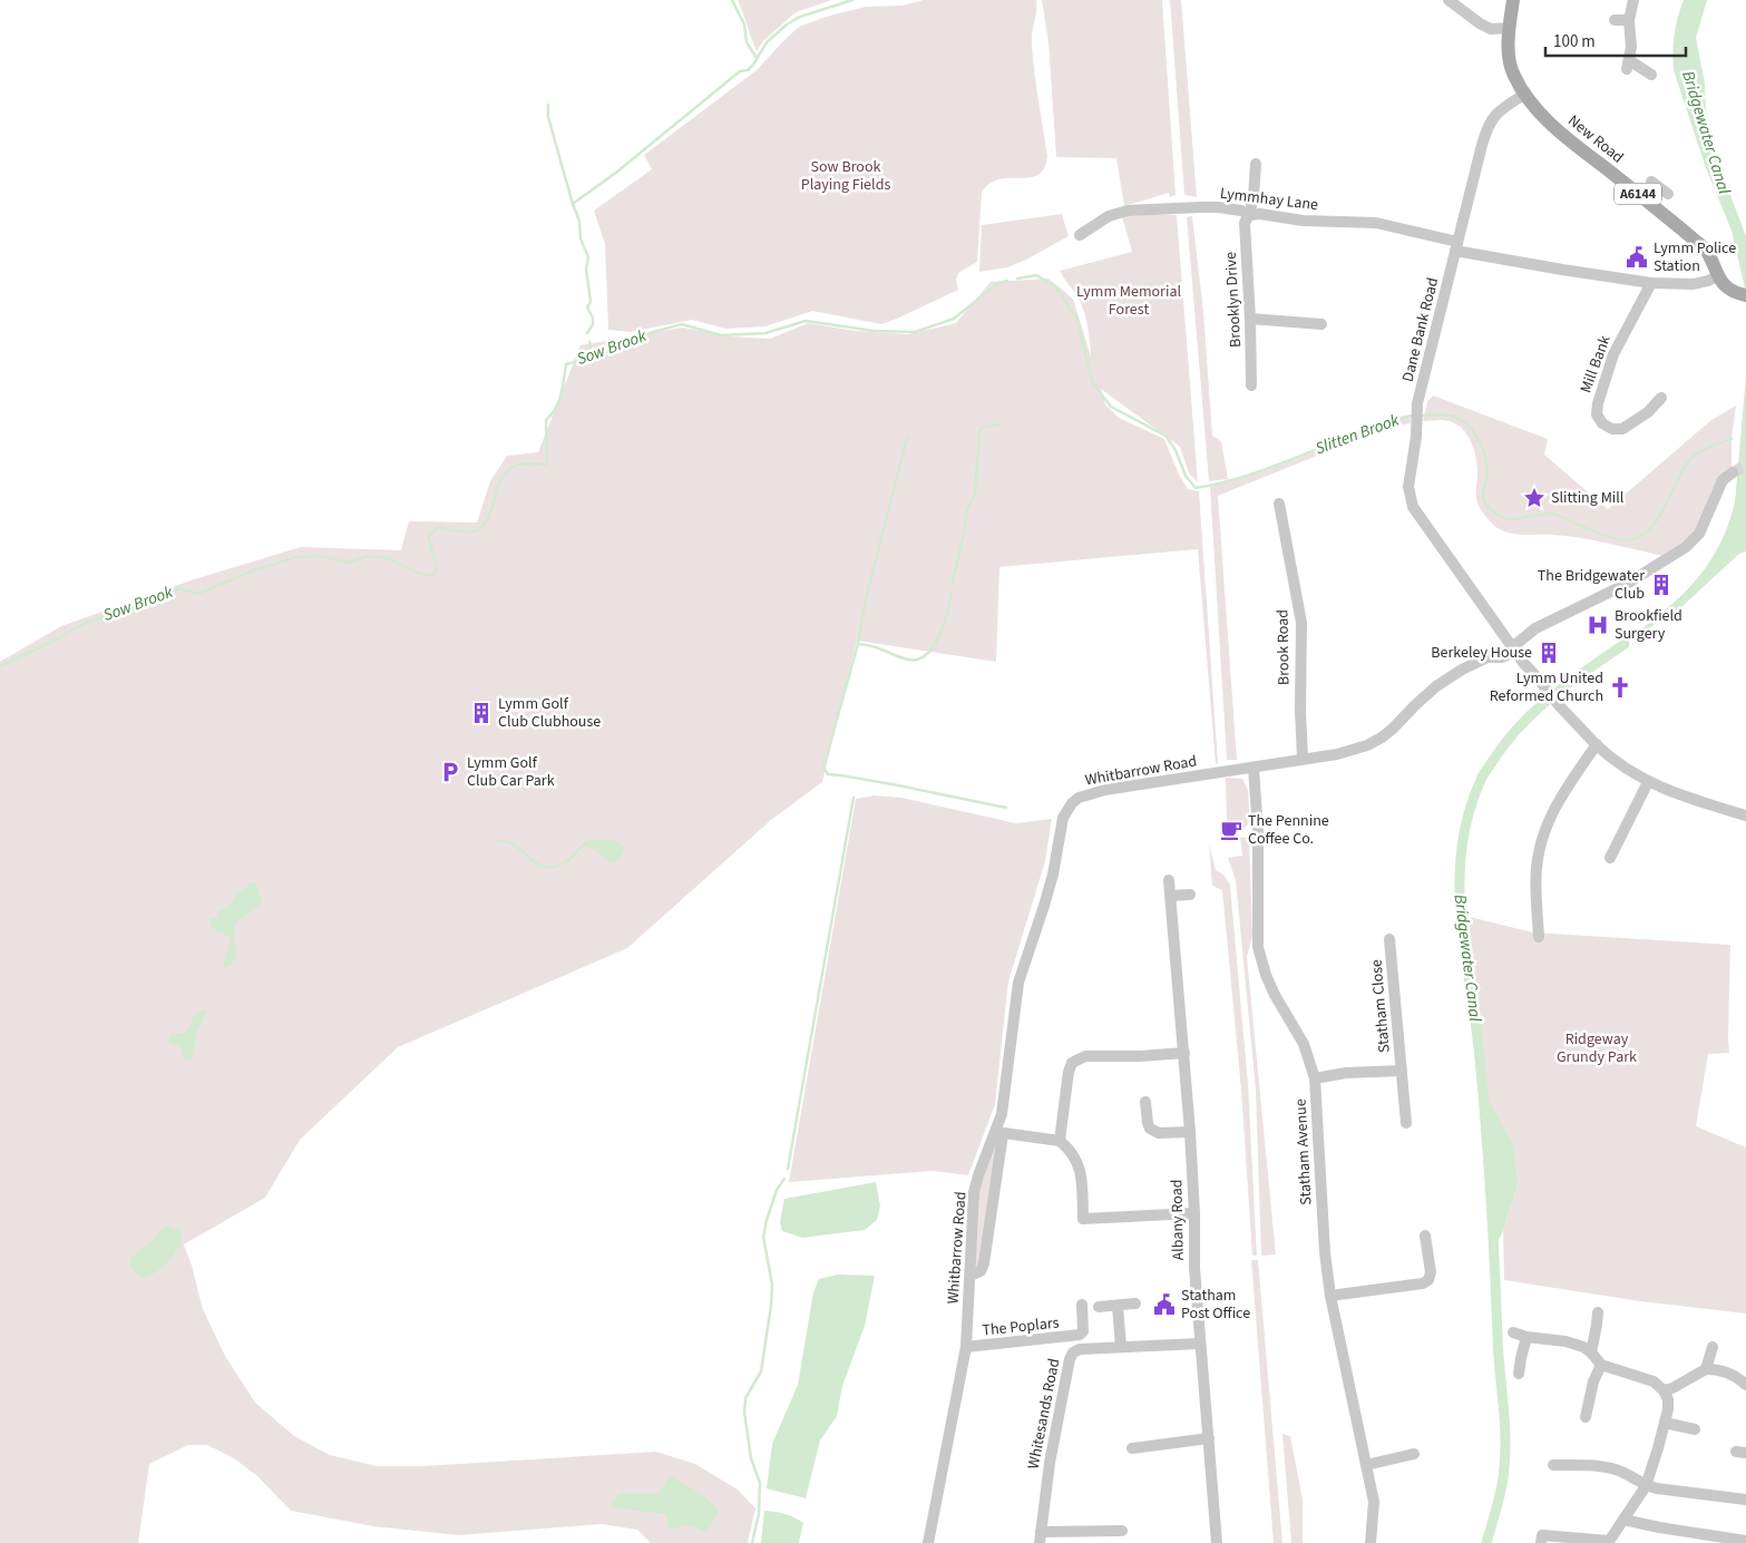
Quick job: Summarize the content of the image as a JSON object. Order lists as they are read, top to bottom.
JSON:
{
  "streets": {
    "main road": ["New Road", "A6144"],
    "street": [
      "Lymmhay Lane",
      "Brooklyn Drive",
      "Dane Bank Road",
      "Mill Bank",
      "Brook Road",
      "Whitbarrow Road",
      "Statham Close",
      "Statham Avenue",
      "Albany Road",
      "The Poplars",
      "Whitesands Road"
    ]
  },
  "crossings": [
    ["New Road", "A6144"],
    ["New Road", "Dane Bank Road"],
    ["A6144", "Dane Bank Road"],
    ["Lymmhay Lane", "Brooklyn Drive"],
    ["Lymmhay Lane", "Dane Bank Road"],
    ["Dane Bank Road", "Whitbarrow Road"],
    ["Brook Road", "Whitbarrow Road"],
    ["Whitbarrow Road", "Statham Avenue"],
    ["Whitbarrow Road", "The Poplars"],
    ["Statham Close", "Statham Avenue"],
    ["Albany Road", "Whitesands Road"]
  ],
  "water": ["Bridgewater Canal", "Sow Brook", "Slitten Brook"],
  "parks": ["Sow Brook Playing Fields", "Lymm Memorial Forest", "Ridgeway Grundy Park"],
  "places": {
    "public building": ["Lymm Police Station", "Statham Post Office"],
    "place": ["Slitting Mill"],
    "building": ["The Bridgewater Club", "Berkeley House", "Lymm Golf Club Clubhouse"],
    "hospital": ["Brookfield Surgery"],
    "church": ["Lymm United Reformed Church"],
    "parking": ["Lymm Golf Club Car Park"],
    "cafe": ["The Pennine Coffee Co."]
  },
  "scale_bar": "100 m"
}
